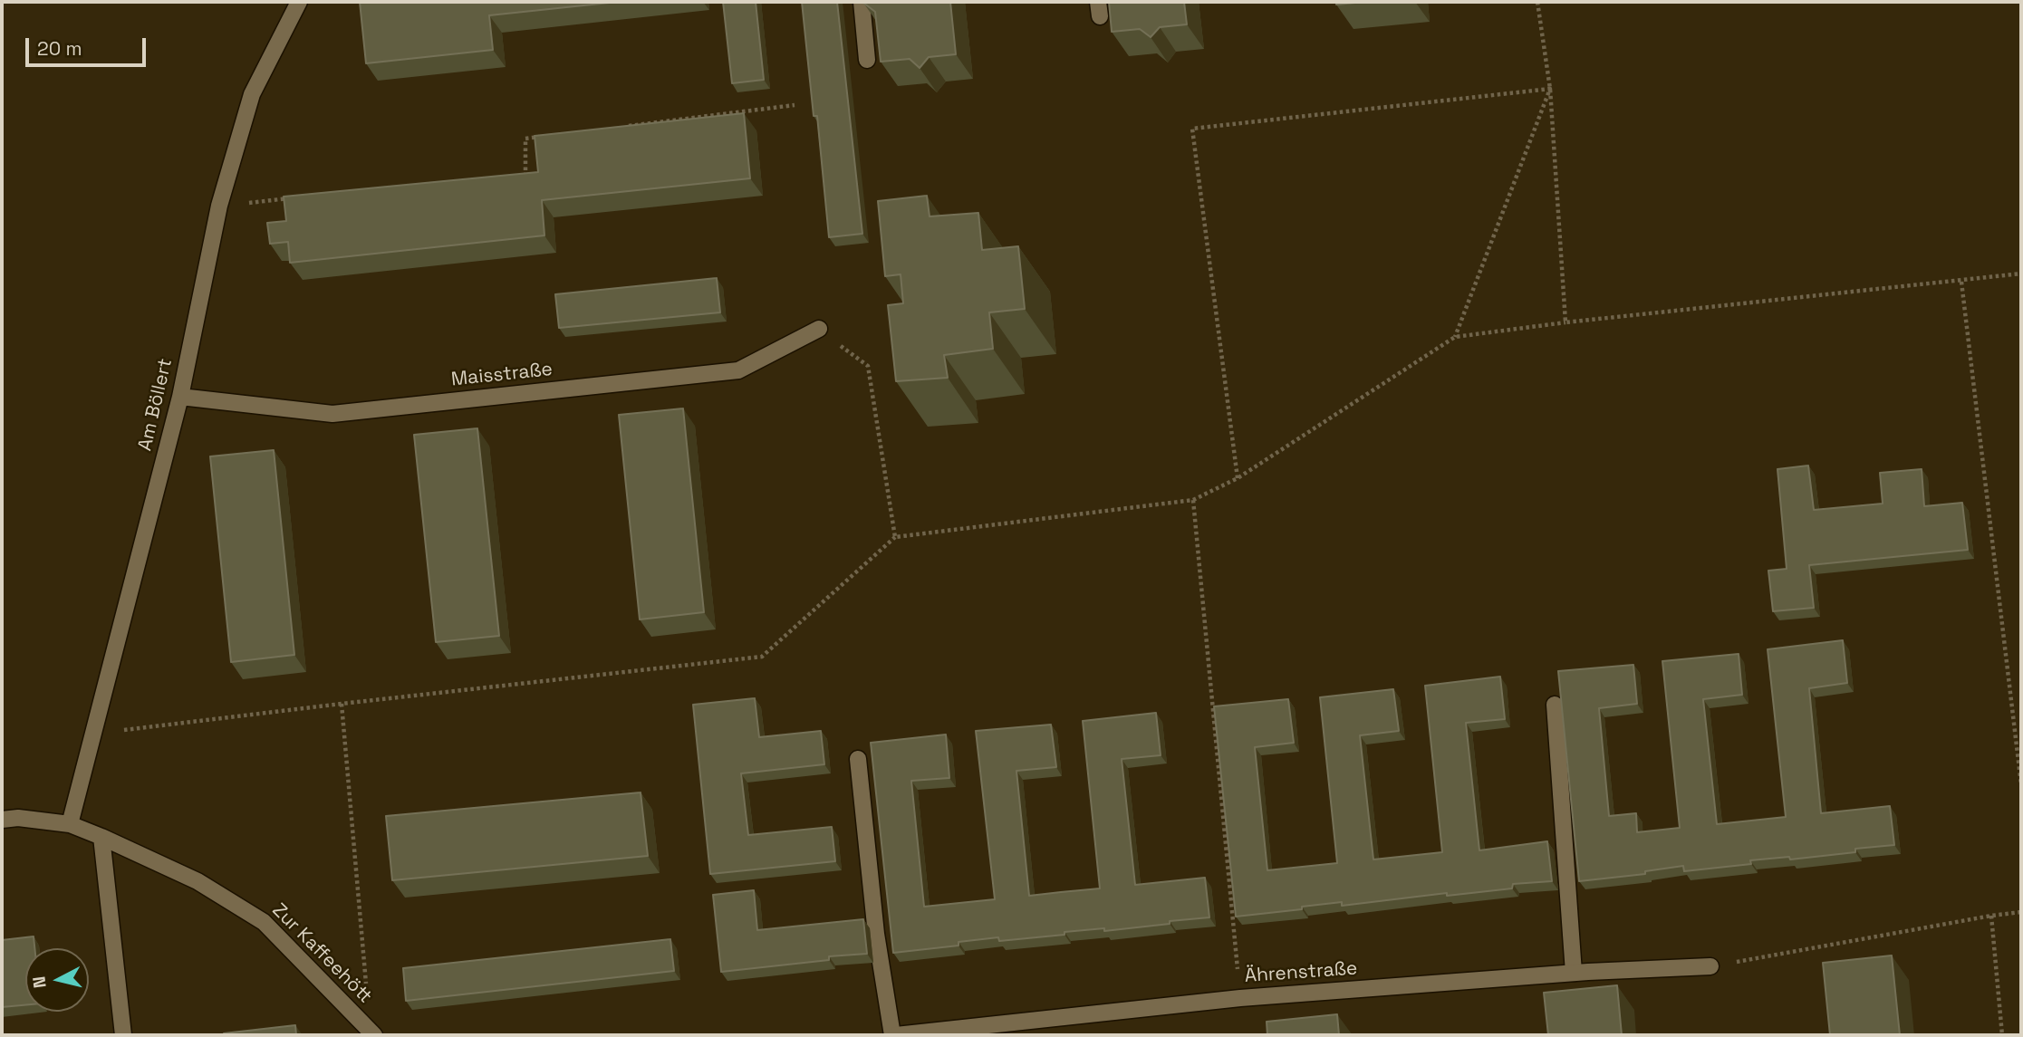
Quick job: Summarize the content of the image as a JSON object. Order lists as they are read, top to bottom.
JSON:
{
  "streets": {
    "street": [
      "Maisstraße",
      "Am Böllert",
      "Zur Kaffeehött",
      "Ährenstraße"
    ]
  },
  "crossings": [
    ["Maisstraße", "Am Böllert"],
    ["Am Böllert", "Zur Kaffeehött"]
  ],
  "scale_bar": "20 m",
  "north": "left"
}
